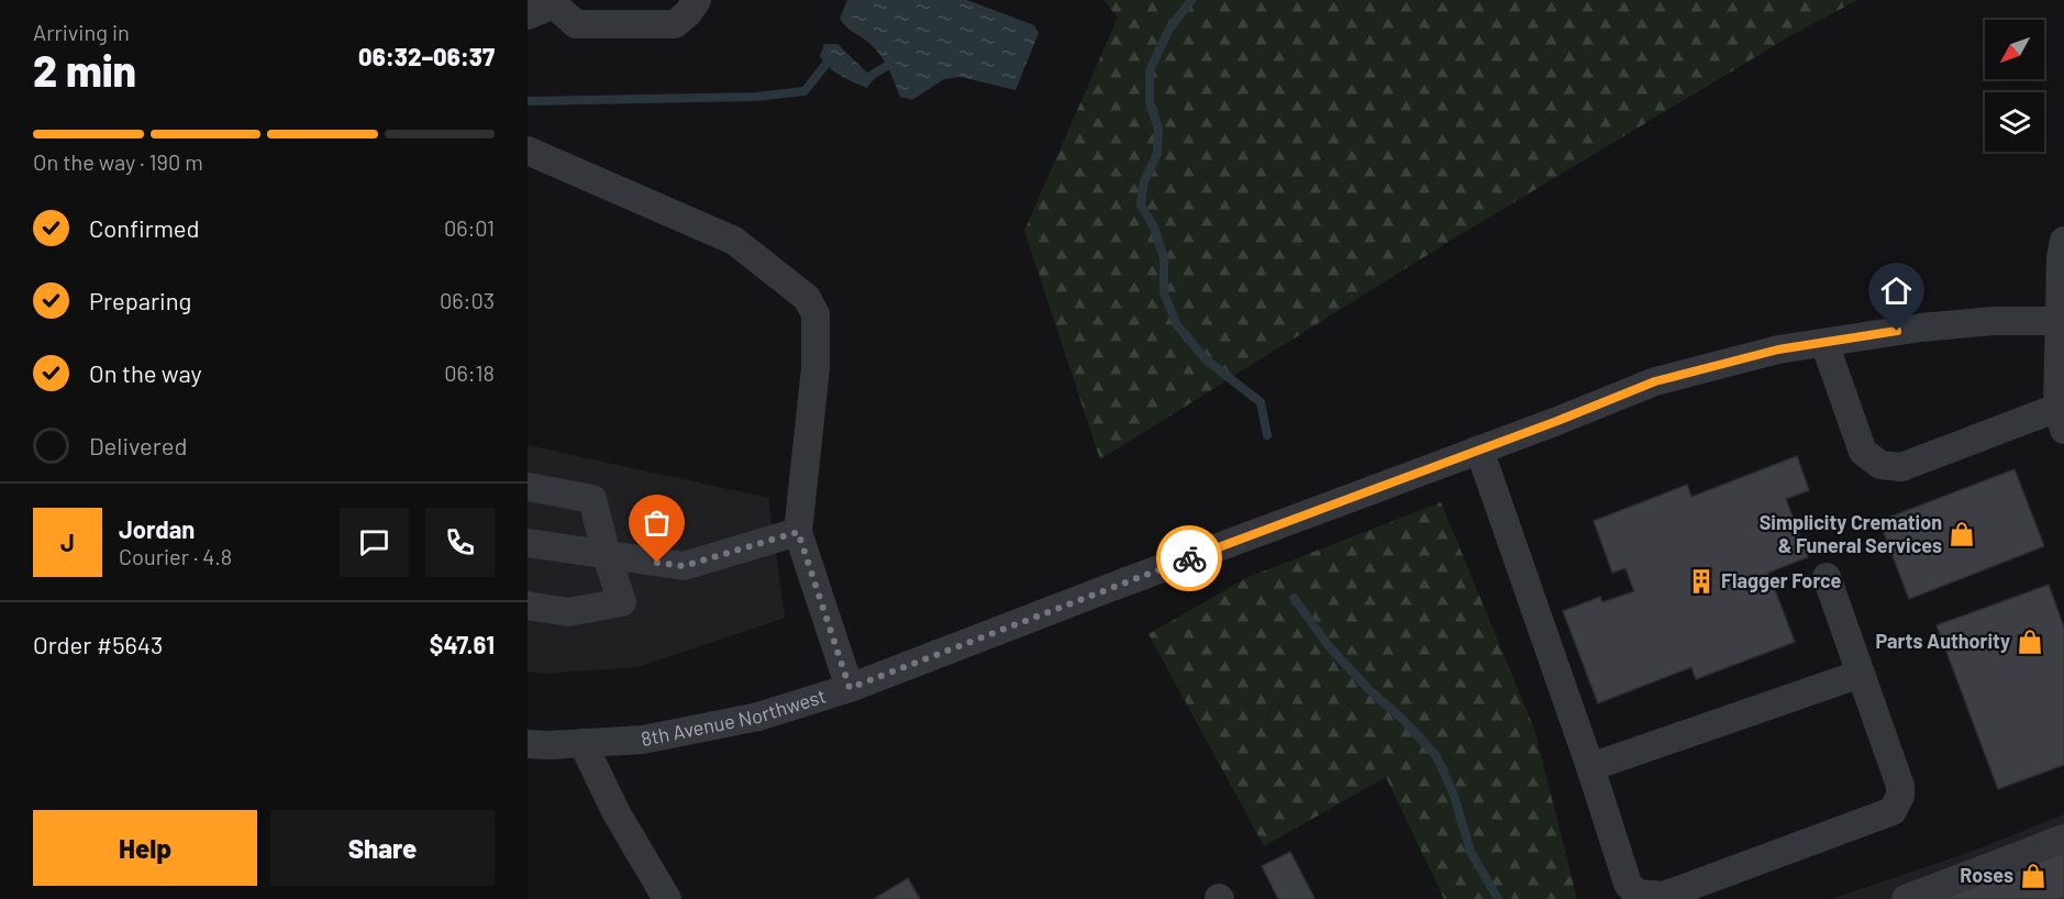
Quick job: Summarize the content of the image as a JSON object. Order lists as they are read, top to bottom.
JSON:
{
  "streets": {
    "street": ["8th Avenue Northwest"]
  },
  "places": {
    "shop": ["Simplicity Cremation & Funeral Services", "Parts Authority", "Roses"],
    "building": ["Flagger Force"]
  },
  "north": "bottom left",
  "page": {
    "heading": ["2 min", "Arriving in", "06:32–06:37"],
    "panel": [
      "Jordan",
      "Courier · 4.8",
      "Order #5643",
      "$47.61"
    ],
    "bar": "On the way · 190 m",
    "list": [
      ["Confirmed", "06:01"],
      ["Preparing", "06:03"],
      ["On the way", "06:18"],
      "Delivered"
    ],
    "round": "J",
    "buttons": ["Help", "Share"]
  }
}
